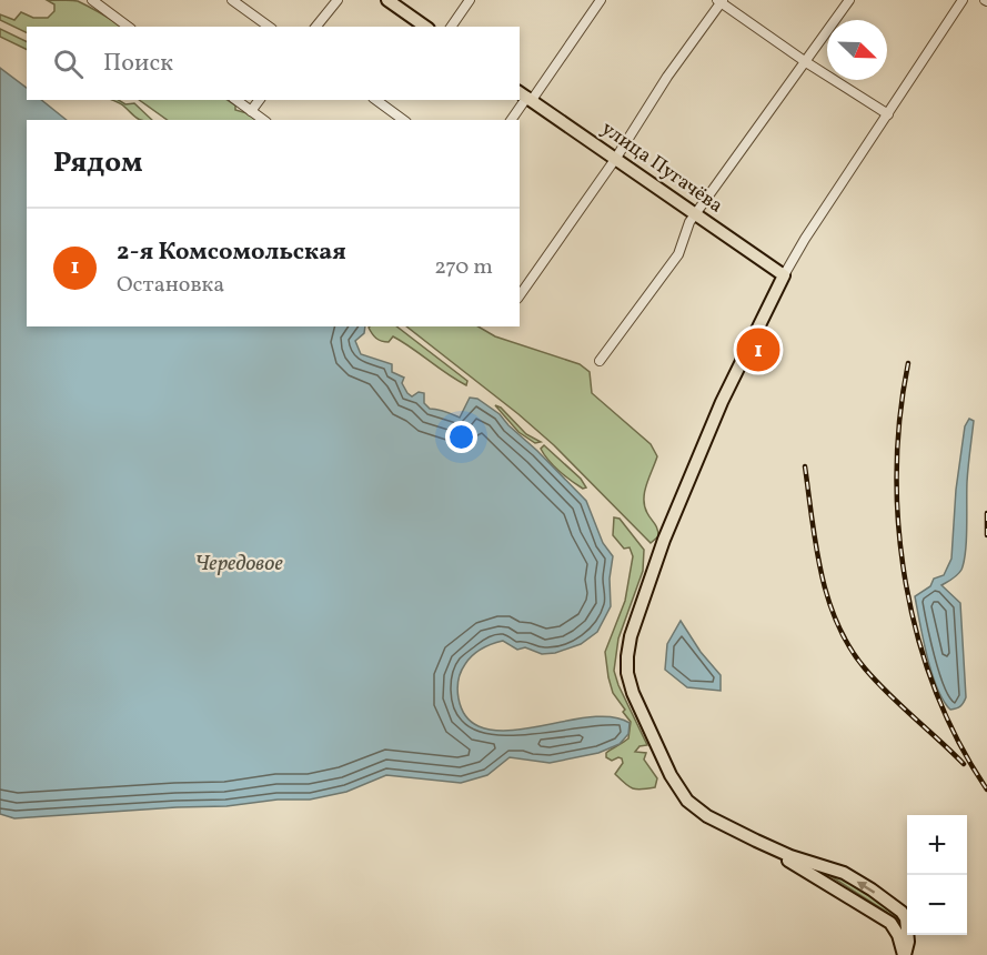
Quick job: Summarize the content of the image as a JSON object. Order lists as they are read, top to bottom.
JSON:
{
  "streets": {
    "main road": ["улица Пугачёва"]
  },
  "water": ["Чередовое"],
  "north": "bottom right",
  "page": {
    "search": "Поиск",
    "heading": "Рядом",
    "list": [
      {
        "mark": "1",
        "name": "2-я Комсомольская",
        "note": "Остановка",
        "value": "270 m"
      }
    ],
    "pins": "1",
    "map_buttons": ["+", "−"]
  }
}
